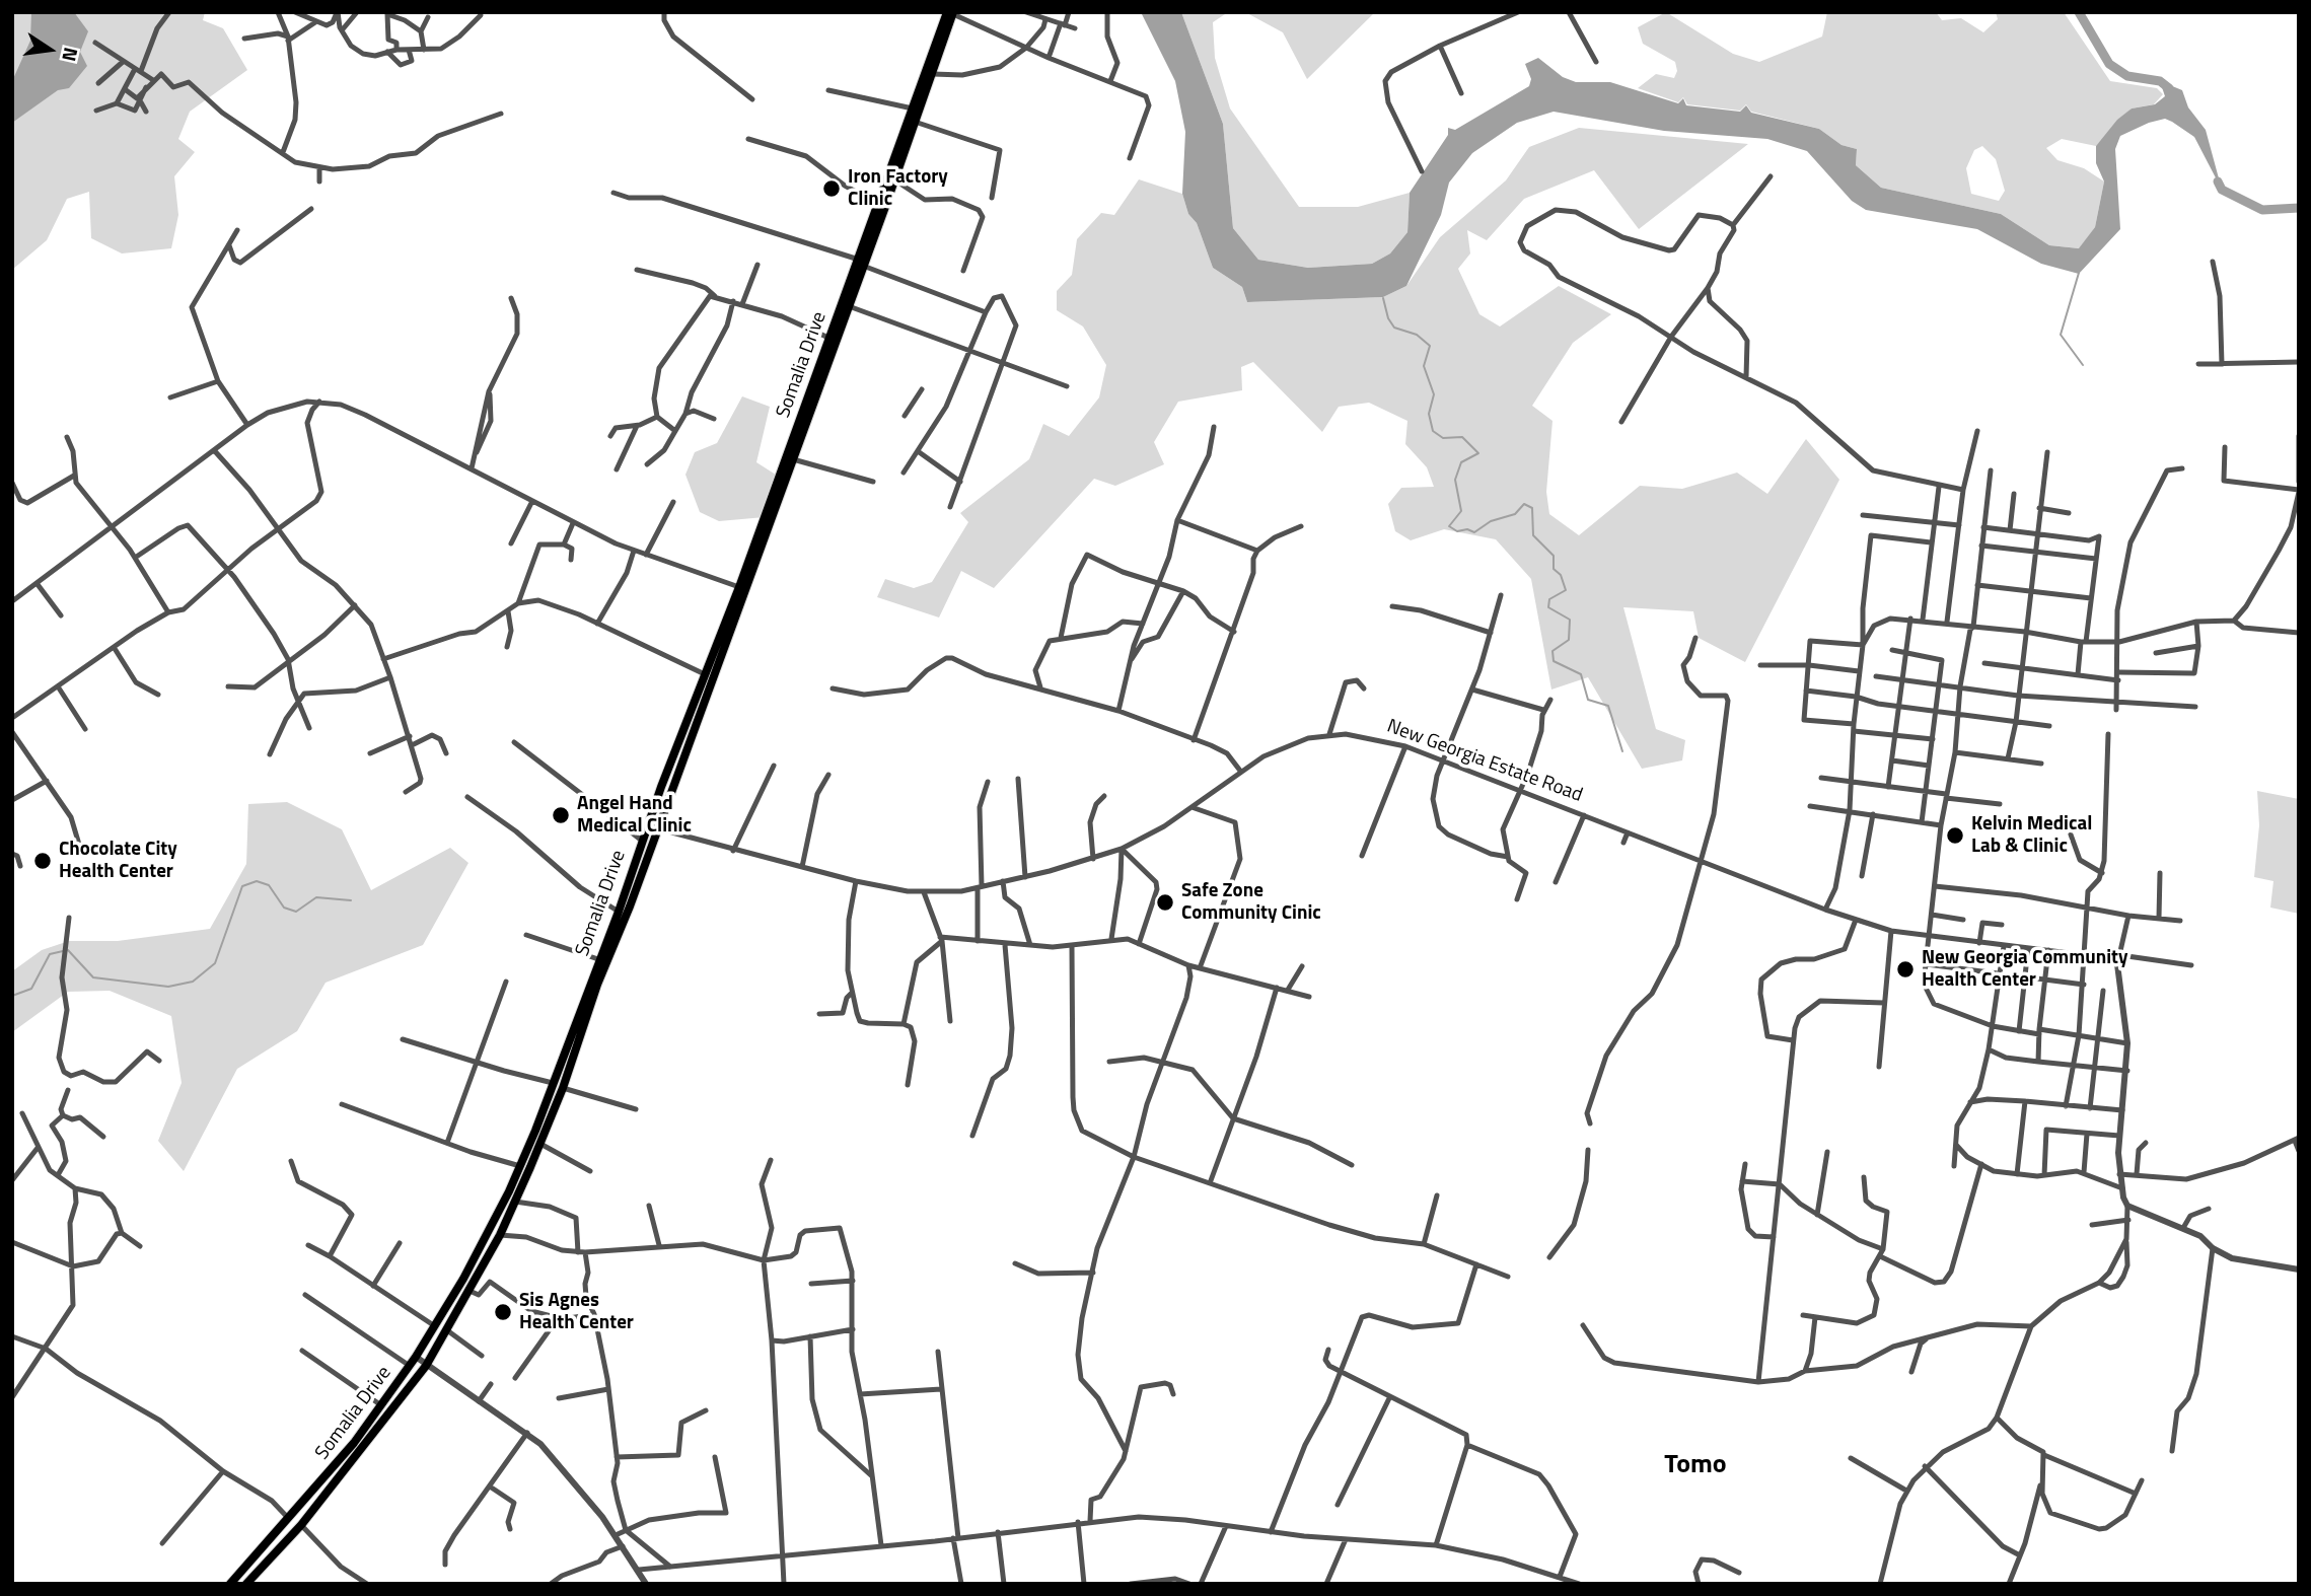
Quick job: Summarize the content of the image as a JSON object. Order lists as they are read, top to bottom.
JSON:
{
  "streets": {
    "main road": ["Somalia Drive"],
    "street": ["New Georgia Estate Road"]
  },
  "crossings": [
    ["Somalia Drive", "New Georgia Estate Road"]
  ],
  "districts": ["Tomo"],
  "places": [
    "Iron Factory Clinic",
    "Angel Hand Medical Clinic",
    "Kelvin Medical Lab & Clinic",
    "Chocolate City Health Center",
    "Safe Zone Community Cinic",
    "New Georgia Community Health Center",
    "Sis Agnes Health Center"
  ],
  "north": "right"
}
